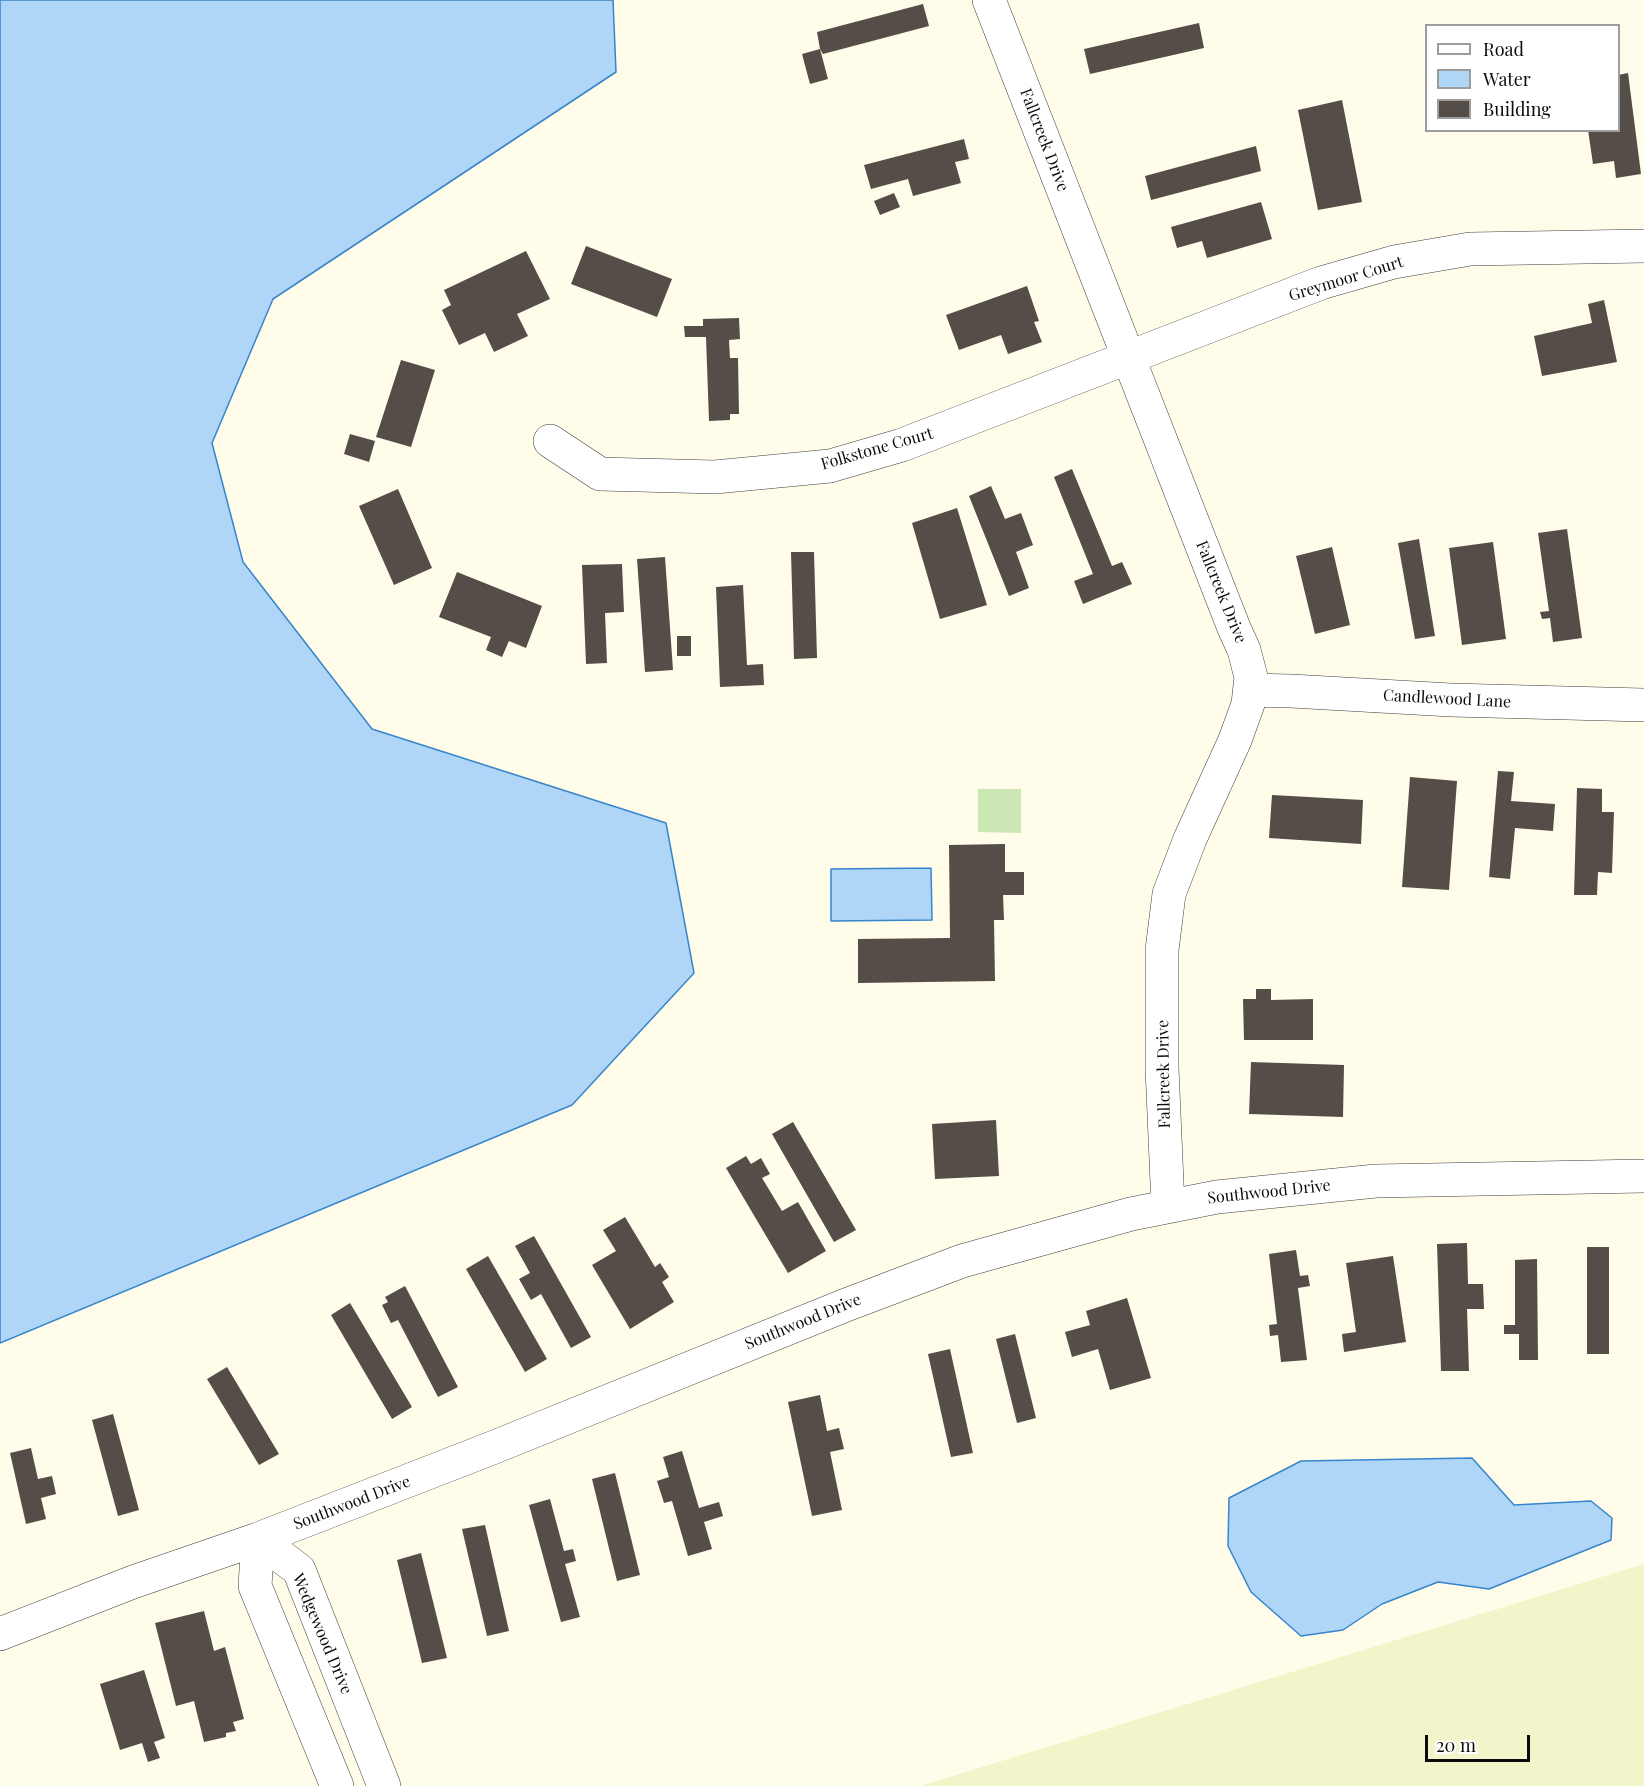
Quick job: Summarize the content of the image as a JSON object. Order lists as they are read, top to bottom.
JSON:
{
  "streets": {
    "street": [
      "Fallcreek Drive",
      "Greymoor Court",
      "Folkstone Court",
      "Candlewood Lane",
      "Southwood Drive",
      "Wedgewood Drive"
    ]
  },
  "crossings": [
    ["Fallcreek Drive", "Greymoor Court"],
    ["Fallcreek Drive", "Folkstone Court"],
    ["Fallcreek Drive", "Candlewood Lane"],
    ["Fallcreek Drive", "Southwood Drive"],
    ["Greymoor Court", "Folkstone Court"],
    ["Southwood Drive", "Wedgewood Drive"]
  ],
  "legend": ["Road", "Water", "Building"],
  "scale_bar": "20 m"
}
